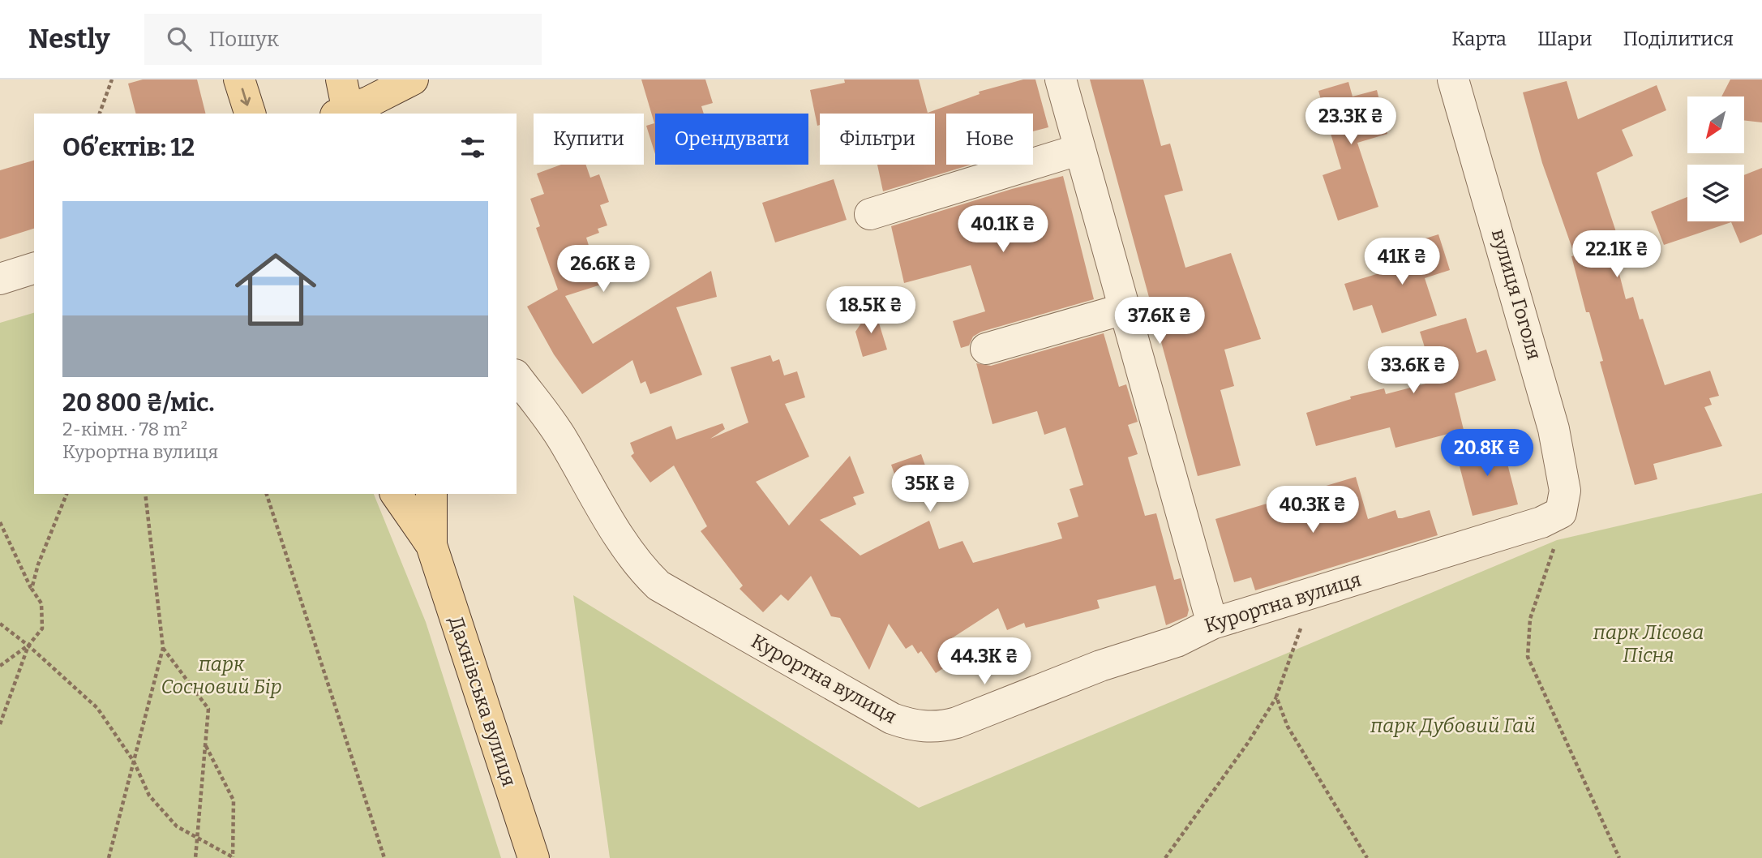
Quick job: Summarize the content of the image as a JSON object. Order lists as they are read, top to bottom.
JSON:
{
  "streets": {
    "main road": ["Дахнівська вулиця"],
    "street": ["вулиця Гоголя", "Курортна вулиця"]
  },
  "crossings": [
    ["вулиця Гоголя", "Курортна вулиця"]
  ],
  "parks": ["парк Лісова Пісня", "парк Сосновий Бір", "парк Дубовий Гай"],
  "north": "bottom left",
  "page": {
    "header": "Nestly",
    "search": "Пошук",
    "nav": ["Карта", "Шари", "Поділитися"],
    "price": [
      "23.3K ₴",
      "40.1K ₴",
      "22.1K ₴",
      "41K ₴",
      "26.6K ₴",
      "18.5K ₴",
      "37.6K ₴",
      "33.6K ₴",
      "20.8K ₴",
      "35K ₴",
      "40.3K ₴",
      "44.3K ₴"
    ],
    "chip": [
      "Купити",
      "Орендувати",
      "Фільтри",
      "Нове"
    ],
    "heading": "Об’єктів: 12",
    "list": [
      {
        "name": "20 800 ₴/міс.",
        "note": "2-кімн. · 78 m² · Курортна вулиця"
      }
    ]
  }
}
